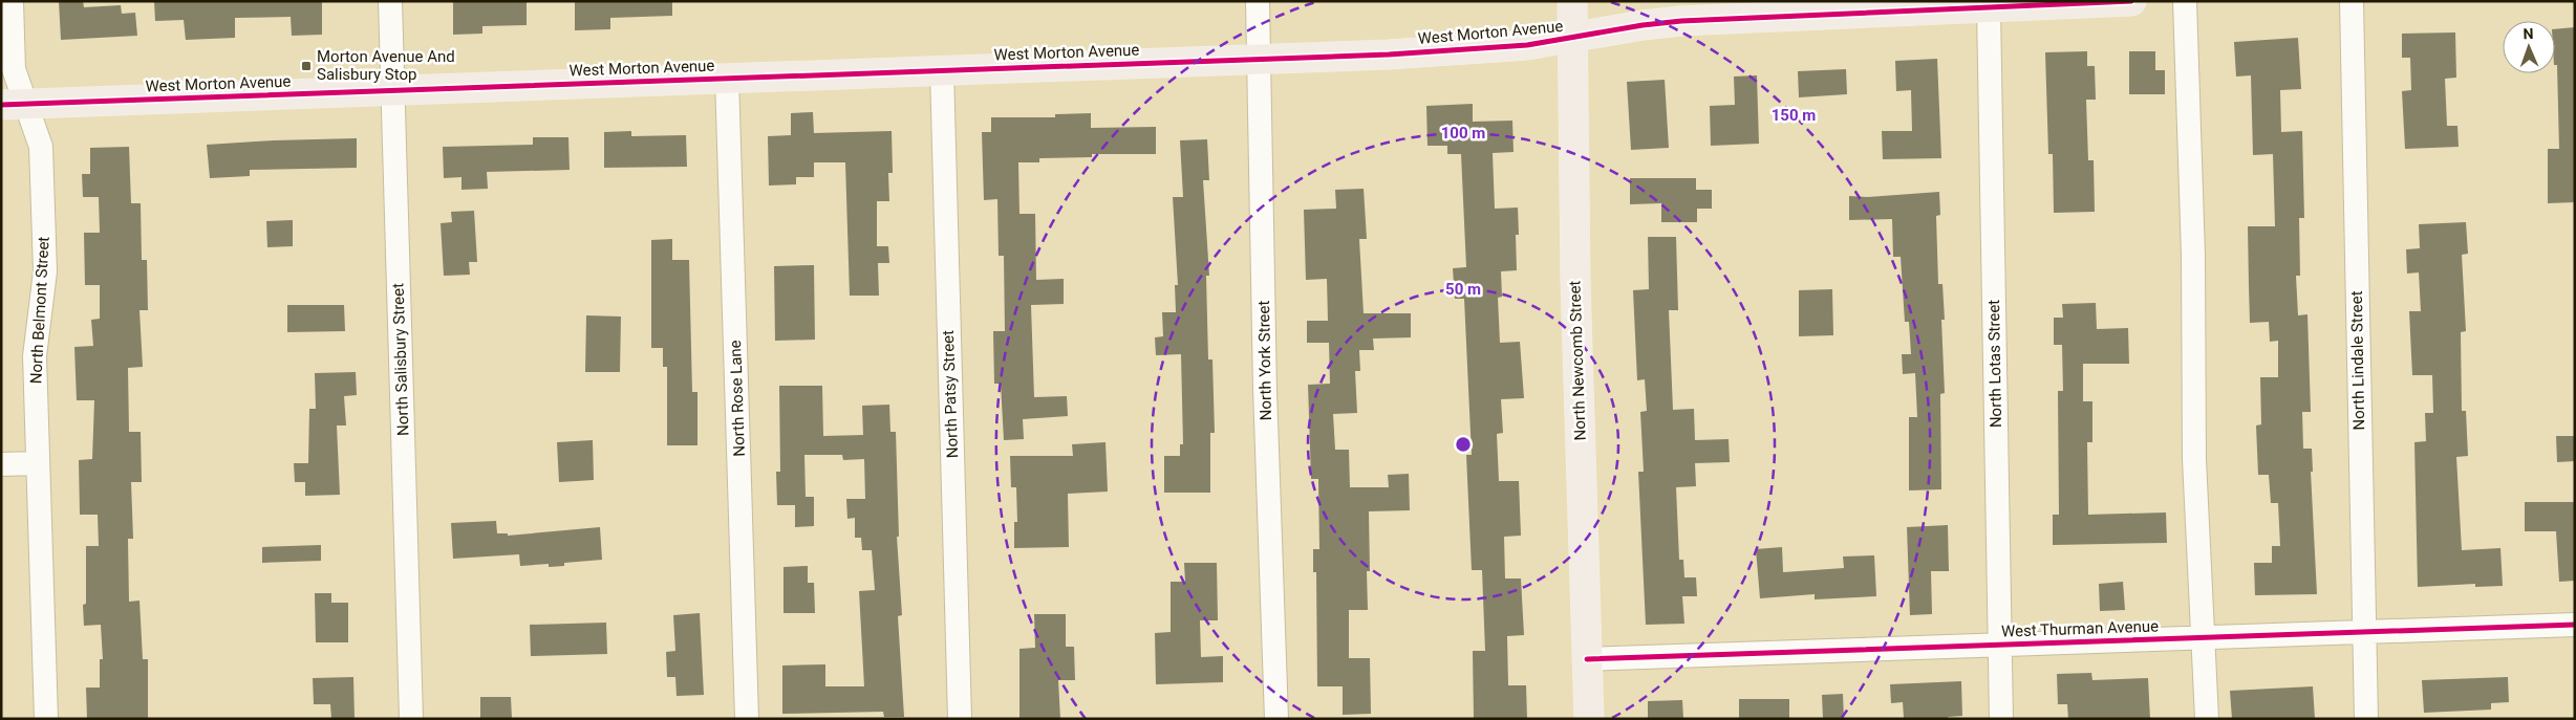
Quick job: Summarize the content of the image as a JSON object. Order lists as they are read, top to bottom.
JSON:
{
  "streets": {
    "main road": ["West Morton Avenue", "North Newcomb Street"],
    "street": [
      "North Belmont Street",
      "North Salisbury Street",
      "North York Street",
      "North Lindale Street",
      "North Lotas Street",
      "North Patsy Street",
      "North Rose Lane",
      "West Thurman Avenue"
    ]
  },
  "crossings": [
    ["West Morton Avenue", "North Belmont Street"],
    ["West Morton Avenue", "North Salisbury Street"],
    ["West Morton Avenue", "North York Street"],
    ["West Morton Avenue", "North Newcomb Street"],
    ["West Morton Avenue", "North Lotas Street"],
    ["West Morton Avenue", "North Patsy Street"],
    ["West Morton Avenue", "North Rose Lane"],
    ["North Newcomb Street", "West Thurman Avenue"],
    ["North Lindale Street", "West Thurman Avenue"],
    ["North Lotas Street", "West Thurman Avenue"]
  ],
  "places": {
    "transit": ["Morton Avenue And Salisbury Stop"]
  },
  "north": "top",
  "rings": ["150 m", "100 m", "50 m"]
}
